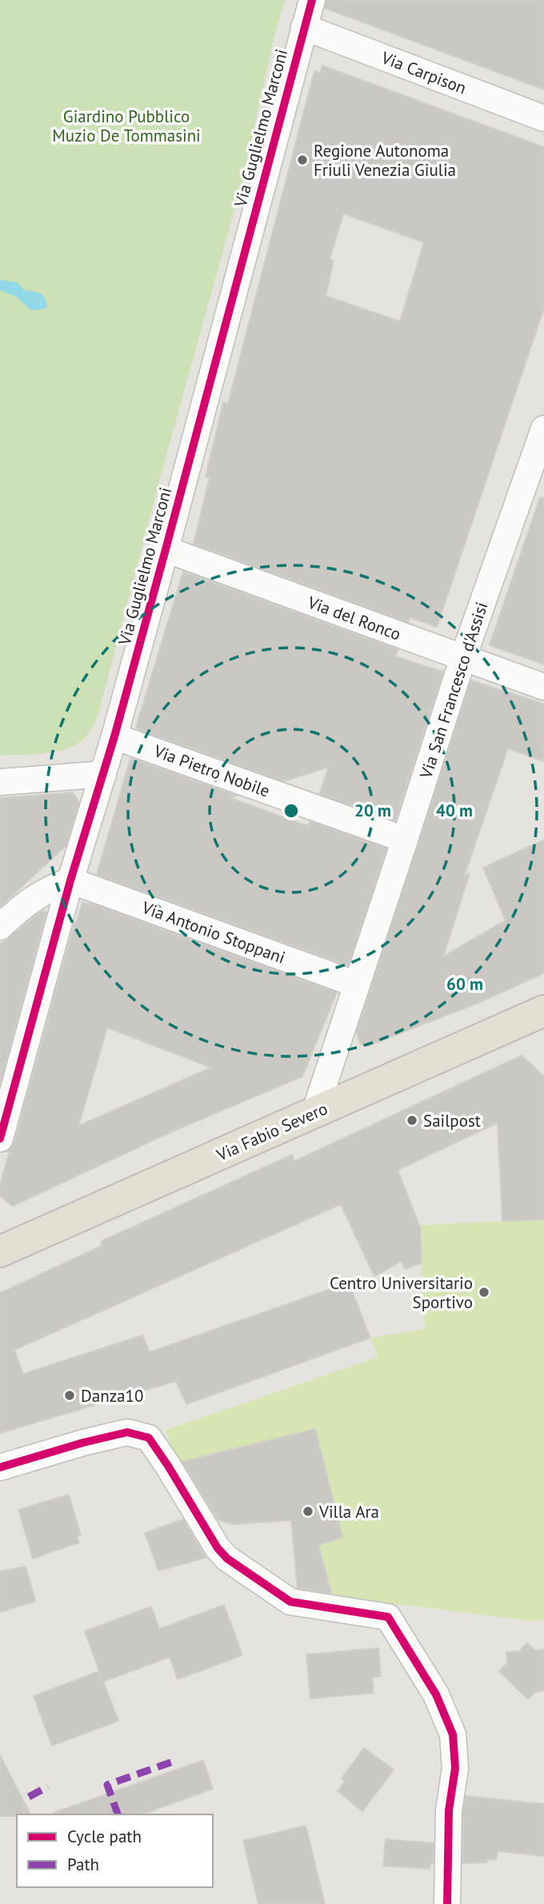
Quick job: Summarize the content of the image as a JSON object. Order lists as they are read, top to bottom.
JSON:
{
  "streets": {
    "main road": ["Via Fabio Severo"],
    "street": [
      "Via Carpison",
      "Via Guglielmo Marconi",
      "Via del Ronco",
      "Via San Francesco d'Assisi",
      "Via Pietro Nobile",
      "Via Antonio Stoppani"
    ]
  },
  "crossings": [
    ["Via Carpison", "Via Guglielmo Marconi"],
    ["Via Guglielmo Marconi", "Via del Ronco"],
    ["Via Guglielmo Marconi", "Via Pietro Nobile"],
    ["Via Guglielmo Marconi", "Via Antonio Stoppani"],
    ["Via del Ronco", "Via San Francesco d'Assisi"],
    ["Via San Francesco d'Assisi", "Via Pietro Nobile"],
    ["Via San Francesco d'Assisi", "Via Antonio Stoppani"],
    ["Via San Francesco d'Assisi", "Via Fabio Severo"]
  ],
  "parks": ["Giardino Pubblico Muzio De Tommasini"],
  "places": [
    "Regione Autonoma Friuli Venezia Giulia",
    "Sailpost",
    "Centro Universitario Sportivo",
    "Danza10",
    "Villa Ara"
  ],
  "legend": ["Cycle path", "Path"],
  "rings": ["20 m", "40 m", "60 m"]
}
